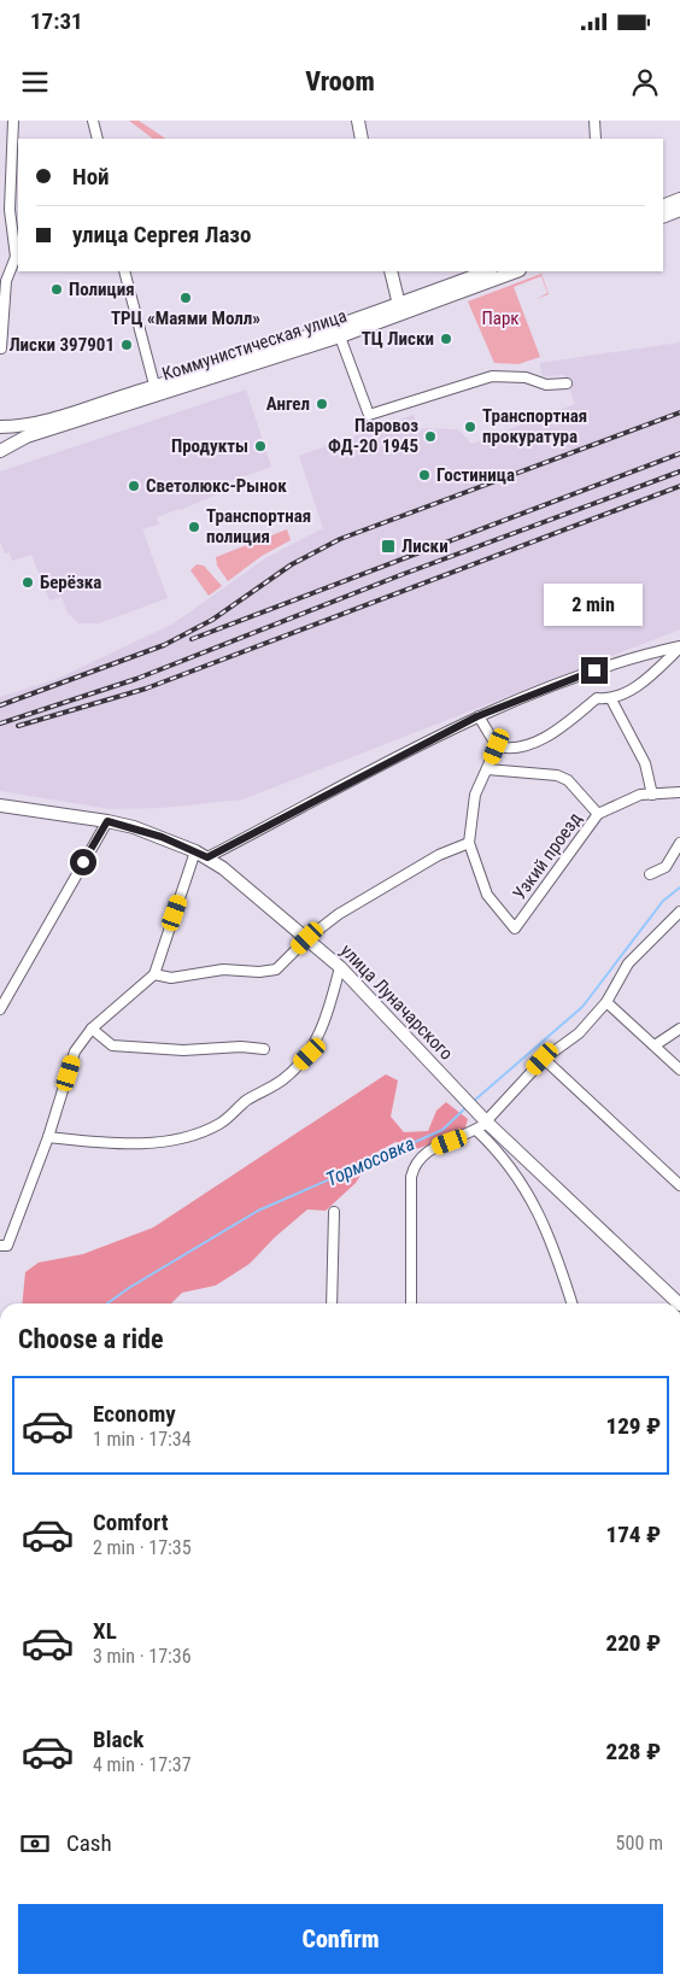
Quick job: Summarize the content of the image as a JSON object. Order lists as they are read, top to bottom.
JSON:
{
  "streets": {
    "main road": ["Коммунистическая улица", "улица Луначарского"],
    "street": ["Узкий проезд"]
  },
  "water": ["Тормосовка"],
  "parks": ["Парк"],
  "places": {
    "other": [
      "Полиция",
      "ТРЦ «Маями Молл»",
      "ТЦ Лиски",
      "Лиски 397901",
      "Ангел",
      "Транспортная прокуратура",
      "Паровоз ФД-20 1945",
      "Продукты",
      "Гостиница",
      "Светолюкс-Рынок",
      "Транспортная полиция",
      "Берёзка"
    ],
    "transit": ["Лиски"]
  },
  "page": {
    "status": "17:31",
    "header": "Vroom",
    "banner": ["Ной", "улица Сергея Лазо"],
    "bubble": "2 min",
    "heading": "Choose a ride",
    "list": [
      {
        "name": "Economy",
        "note": "1 min · 17:34",
        "value": "129 ₽"
      },
      {
        "name": "Comfort",
        "note": "2 min · 17:35",
        "value": "174 ₽"
      },
      {
        "name": "XL",
        "note": "3 min · 17:36",
        "value": "220 ₽"
      },
      {
        "name": "Black",
        "note": "4 min · 17:37",
        "value": "228 ₽"
      }
    ],
    "pay": ["Cash", "500 m"],
    "buttons": "Confirm"
  }
}
